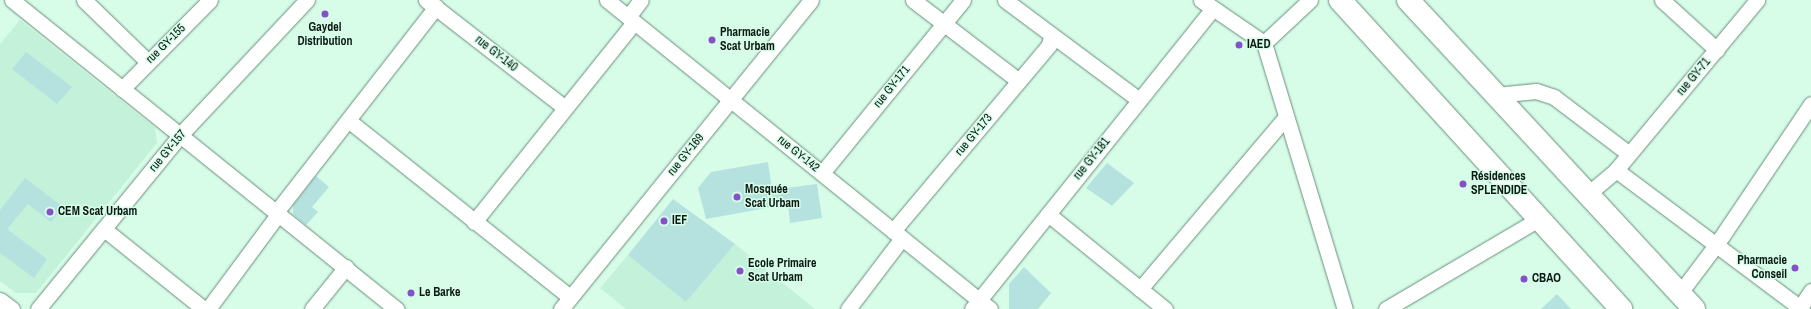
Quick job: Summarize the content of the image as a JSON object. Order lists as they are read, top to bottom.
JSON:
{
  "streets": {
    "street": [
      "rue GY-155",
      "rue GY-140",
      "rue GY-71",
      "rue GY-171",
      "rue GY-173",
      "rue GY-157",
      "rue GY-142",
      "rue GY-169",
      "rue GY-181"
    ]
  },
  "crossings": [
    ["rue GY-171", "rue GY-142"],
    ["rue GY-173", "rue GY-142"],
    ["rue GY-142", "rue GY-169"],
    ["rue GY-142", "rue GY-181"]
  ],
  "places": [
    "Gaydel Distribution",
    "Pharmacie Scat Urbam",
    "IAED",
    "Résidences SPLENDIDE",
    "Mosquée Scat Urbam",
    "CEM Scat Urbam",
    "IEF",
    "Pharmacie Conseil",
    "Ecole Primaire Scat Urbam",
    "CBAO",
    "Le Barke"
  ]
}
